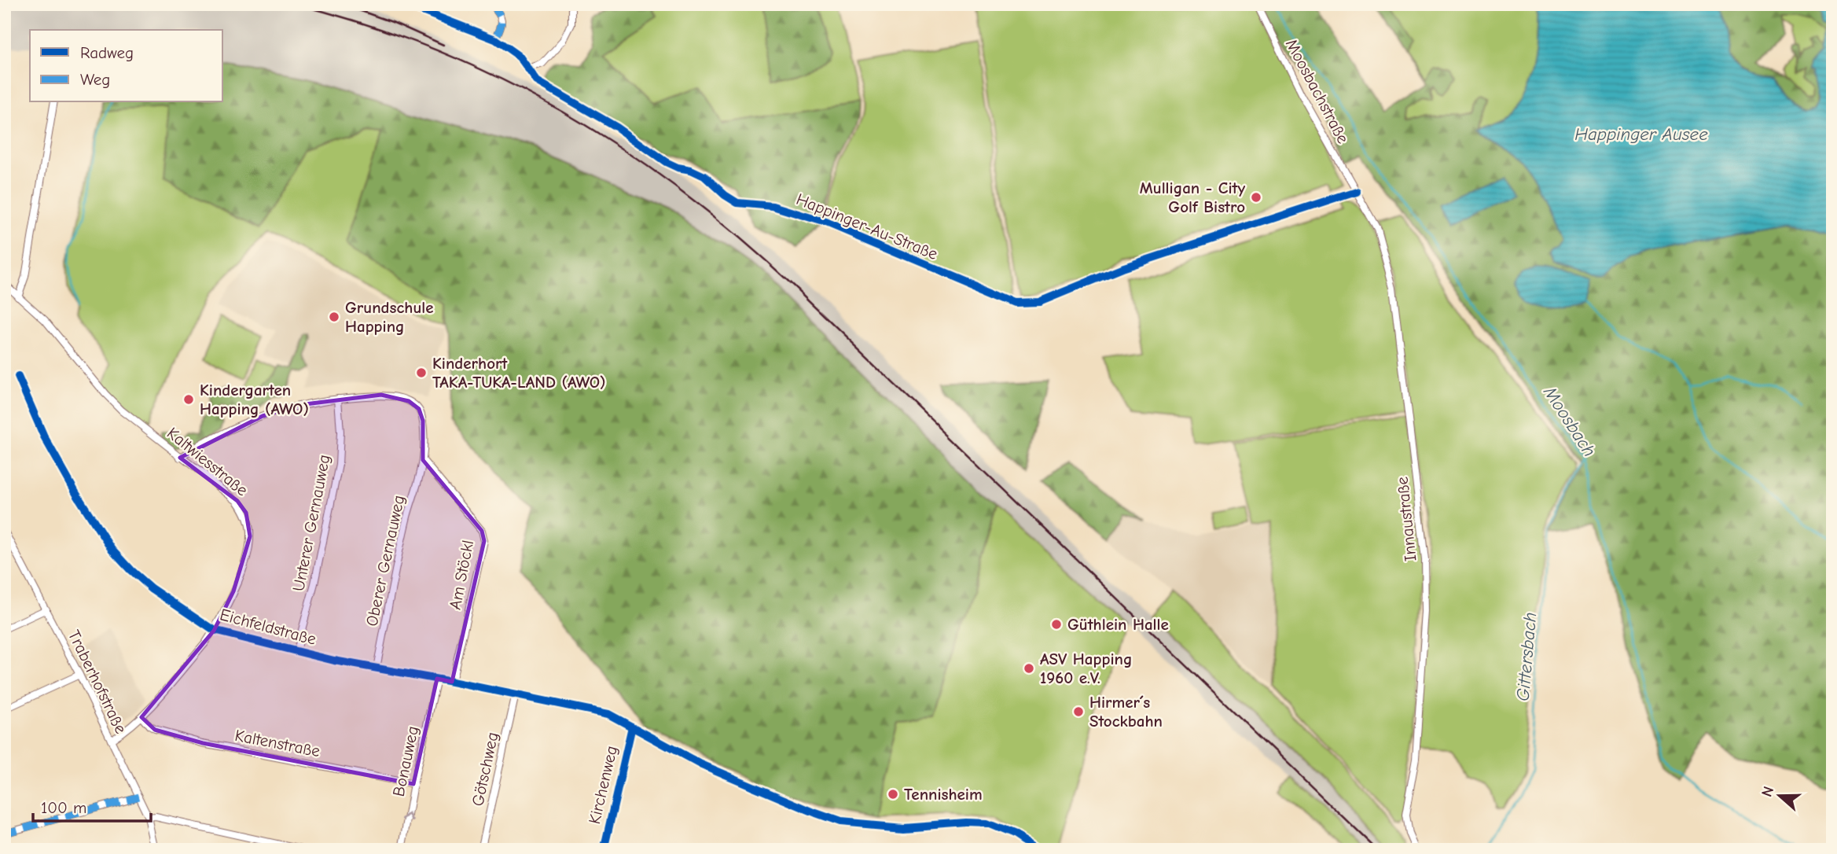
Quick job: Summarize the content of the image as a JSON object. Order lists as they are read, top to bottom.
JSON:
{
  "streets": {
    "street": [
      "Moosbachstraße",
      "Happinger-Au-Straße",
      "Kaltwiesstraße",
      "Innaustraße",
      "Unterer Gernauweg",
      "Oberer Gernauweg",
      "Am Stöckl",
      "Eichfeldstraße",
      "Traberhofstraße",
      "Kaltenstraße",
      "Bonauweg",
      "Götschweg",
      "Kirchenweg"
    ]
  },
  "crossings": [
    ["Moosbachstraße", "Happinger-Au-Straße"],
    ["Moosbachstraße", "Innaustraße"],
    ["Happinger-Au-Straße", "Innaustraße"],
    ["Kaltwiesstraße", "Oberer Gernauweg"],
    ["Kaltwiesstraße", "Eichfeldstraße"],
    ["Kaltwiesstraße", "Traberhofstraße"],
    ["Kaltwiesstraße", "Kaltenstraße"],
    ["Unterer Gernauweg", "Oberer Gernauweg"],
    ["Unterer Gernauweg", "Eichfeldstraße"],
    ["Oberer Gernauweg", "Am Stöckl"],
    ["Oberer Gernauweg", "Eichfeldstraße"],
    ["Am Stöckl", "Eichfeldstraße"],
    ["Eichfeldstraße", "Bonauweg"],
    ["Eichfeldstraße", "Götschweg"],
    ["Eichfeldstraße", "Kirchenweg"],
    ["Kaltenstraße", "Bonauweg"]
  ],
  "one_way": ["Bonauweg"],
  "water": ["Happinger Ausee", "Moosbach", "Gittersbach"],
  "places": [
    "Mulligan - City Golf Bistro",
    "Grundschule Happing",
    "Kinderhort TAKA-TUKA-LAND (AWO)",
    "Kindergarten Happing (AWO)",
    "Güthlein Halle",
    "ASV Happing 1960 e.V.",
    "Hirmer´s Stockbahn",
    "Tennisheim"
  ],
  "legend": ["Radweg", "Weg"],
  "scale_bar": "100 m",
  "north": "left"
}
